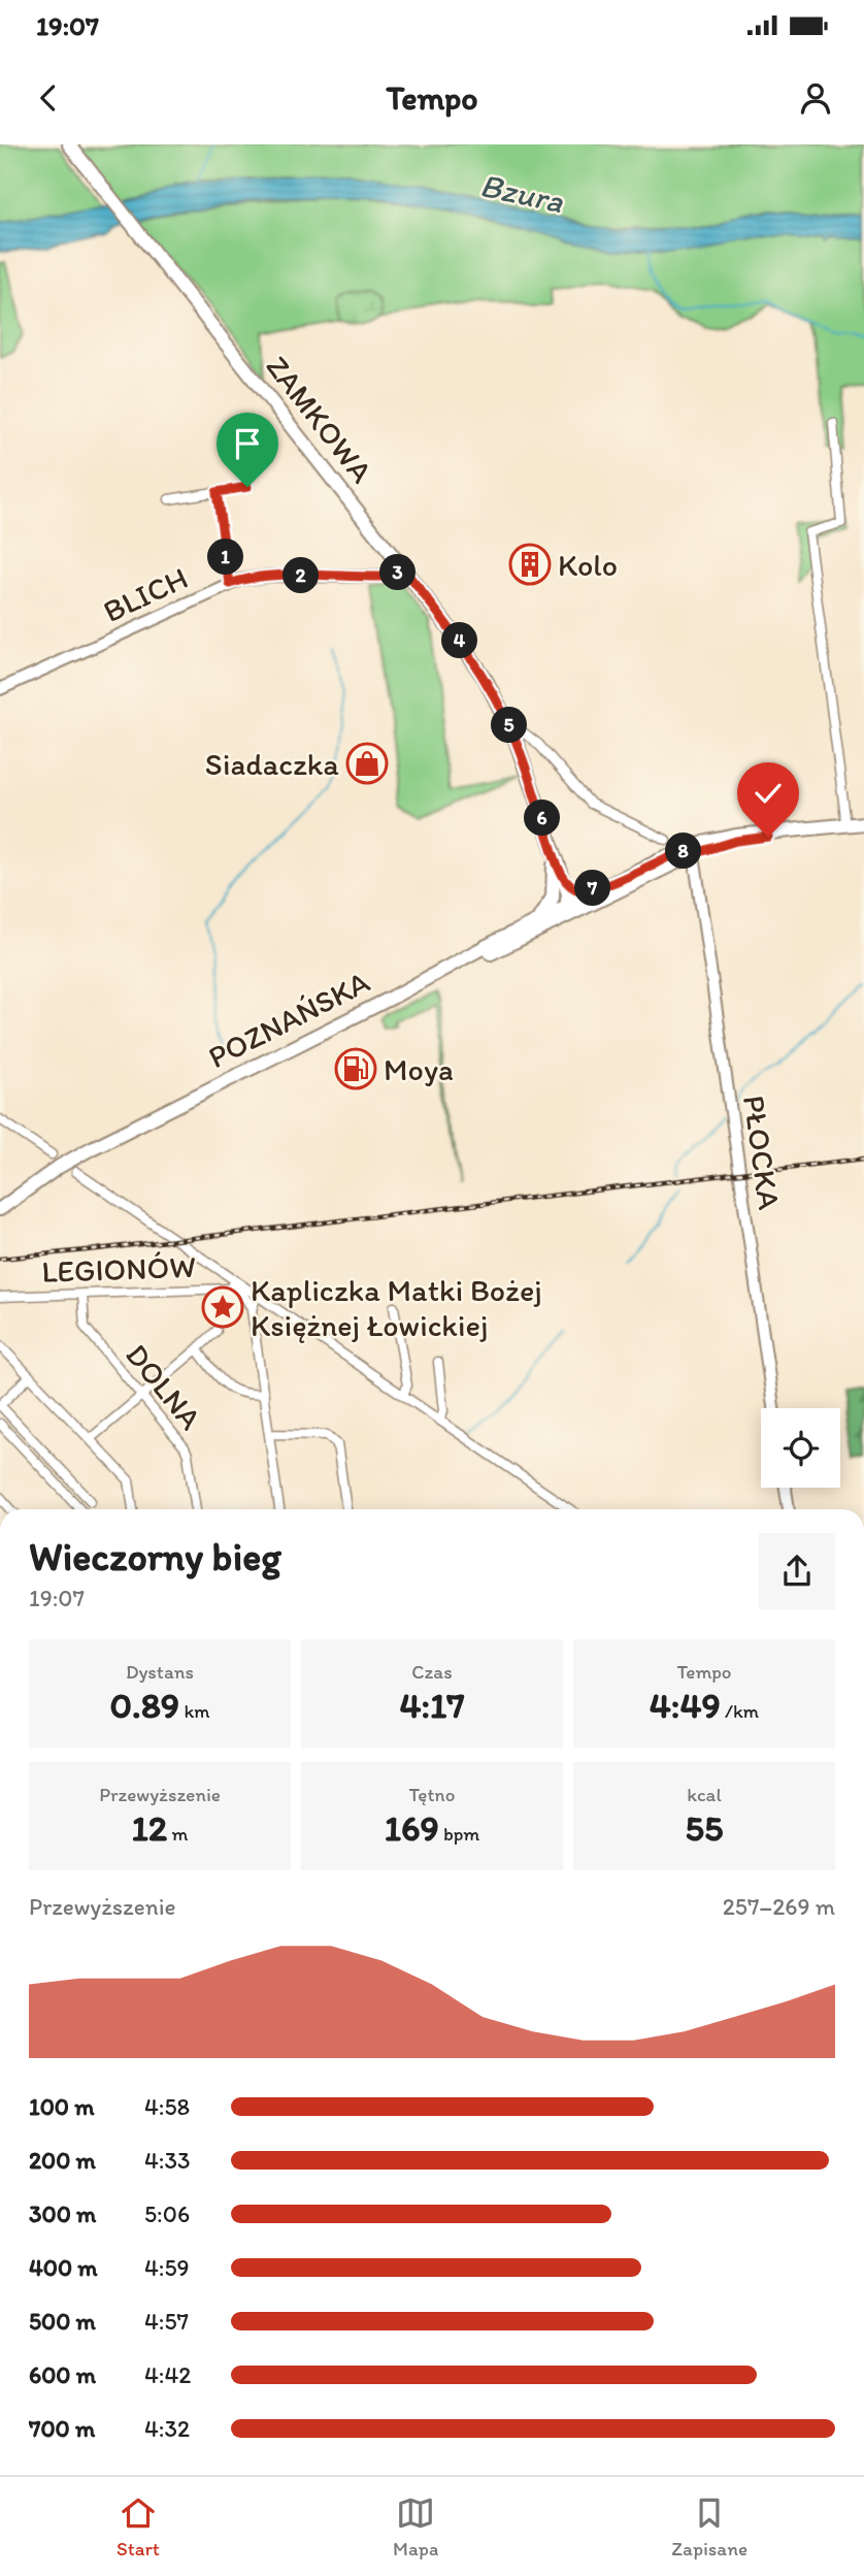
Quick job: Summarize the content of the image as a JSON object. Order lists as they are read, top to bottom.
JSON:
{
  "streets": {
    "main road": [
      "ZAMKOWA",
      "BLICH",
      "POZNAŃSKA",
      "PŁOCKA"
    ],
    "street": ["LEGIONÓW", "DOLNA"]
  },
  "crossings": [
    ["ZAMKOWA", "BLICH"],
    ["ZAMKOWA", "POZNAŃSKA"],
    ["POZNAŃSKA", "PŁOCKA"],
    ["LEGIONÓW", "DOLNA"]
  ],
  "water": ["Bzura"],
  "places": {
    "building": ["Kolo"],
    "shop": ["Siadaczka"],
    "fuel station": ["Moya"],
    "place": ["Kapliczka Matki Bożej Księżnej Łowickiej"]
  },
  "page": {
    "status": "19:07",
    "header": "Tempo",
    "pins": [
      "1",
      "3",
      "2",
      "4",
      "5",
      "6",
      "8",
      "7"
    ],
    "heading": ["Wieczorny bieg", "19:07"],
    "stats": [
      ["Dystans", "0.89 km"],
      ["Czas", "4:17"],
      ["Tempo", "4:49 /km"],
      ["Przewyższenie", "12 m"],
      ["Tętno", "169 bpm"],
      ["kcal", "55"]
    ],
    "chart": ["Przewyższenie", "257–269 m"],
    "list": [
      {
        "name": "100 m",
        "note": "4:58"
      },
      {
        "name": "200 m",
        "note": "4:33"
      },
      {
        "name": "300 m",
        "note": "5:06"
      },
      {
        "name": "400 m",
        "note": "4:59"
      },
      {
        "name": "500 m",
        "note": "4:57"
      },
      {
        "name": "600 m",
        "note": "4:42"
      },
      {
        "name": "700 m",
        "note": "4:32"
      }
    ],
    "tabs": ["Start", "Mapa", "Zapisane"]
  }
}
